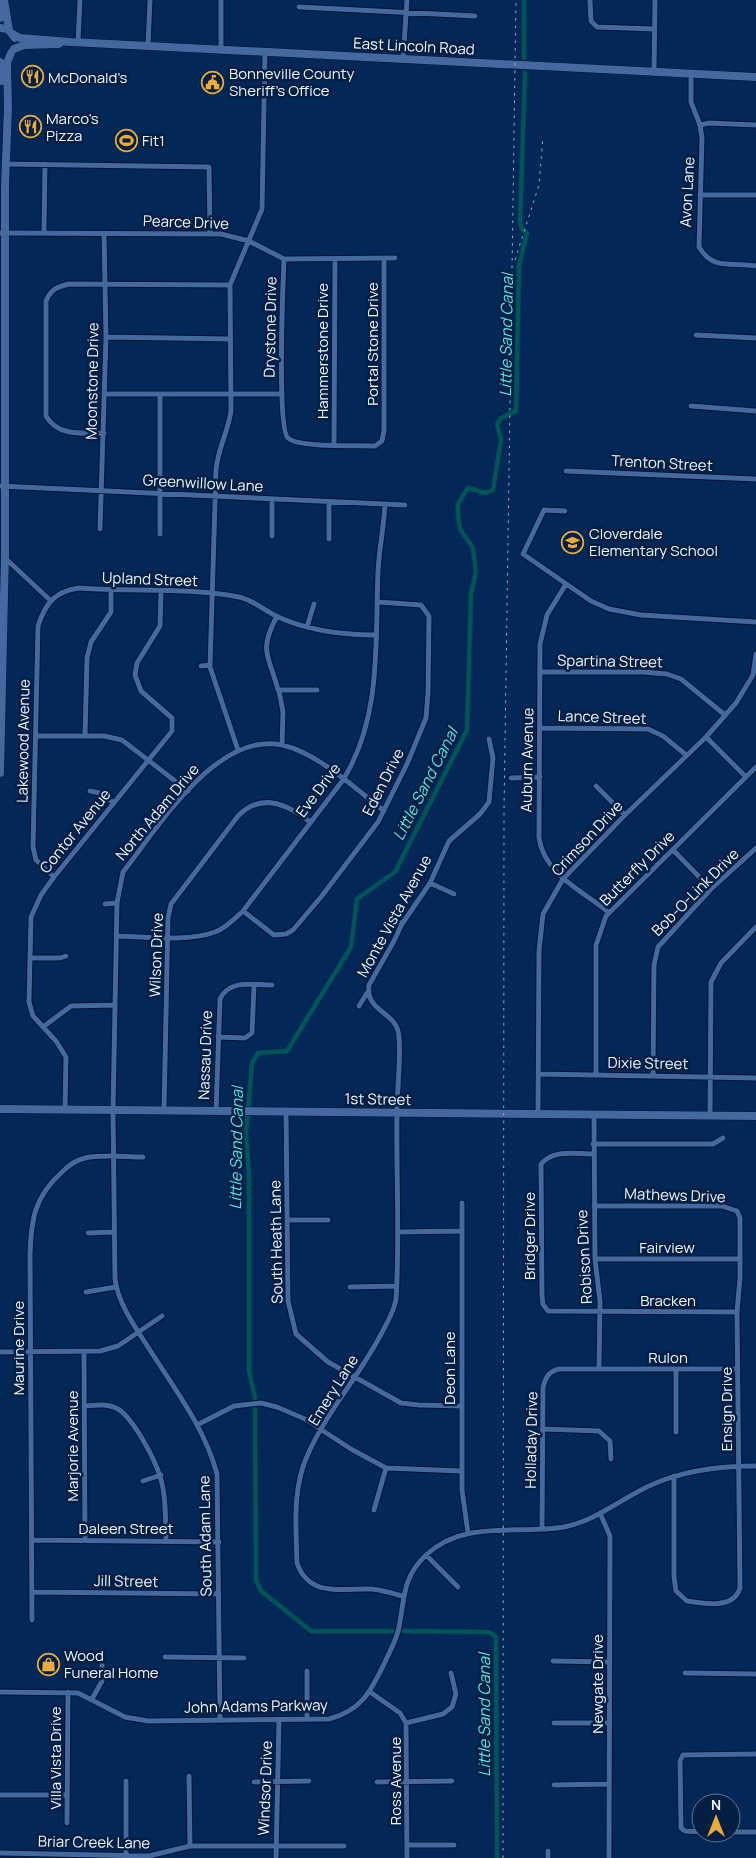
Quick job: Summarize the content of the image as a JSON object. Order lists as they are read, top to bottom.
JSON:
{
  "streets": {
    "main road": ["East Lincoln Road", "1st Street"],
    "street": [
      "Avon Lane",
      "Pearce Drive",
      "Drystone Drive",
      "Portal Stone Drive",
      "Hammerstone Drive",
      "Moonstone Drive",
      "Trenton Street",
      "Greenwillow Lane",
      "Upland Street",
      "Spartina Street",
      "Lance Street",
      "Lakewood Avenue",
      "Auburn Avenue",
      "Eden Drive",
      "Eve Drive",
      "North Adam Drive",
      "Contor Avenue",
      "Crimson Drive",
      "Butterfly Drive",
      "Bob-O-Link Drive",
      "Monte Vista Avenue",
      "Wilson Drive",
      "Nassau Drive",
      "Dixie Street",
      "Mathews Drive",
      "Bridger Drive",
      "South Heath Lane",
      "Fairview",
      "Robison Drive",
      "Bracken",
      "Maurine Drive",
      "Rulon",
      "Deon Lane",
      "Emery Lane",
      "Ensign Drive",
      "Holladay Drive",
      "Marjorie Avenue",
      "Daleen Street",
      "South Adam Lane",
      "Jill Street",
      "Newgate Drive",
      "John Adams Parkway",
      "Villa Vista Drive",
      "Ross Avenue",
      "Windsor Drive",
      "Briar Creek Lane"
    ]
  },
  "crossings": [
    ["East Lincoln Road", "Avon Lane"],
    ["Pearce Drive", "Drystone Drive"],
    ["Pearce Drive", "Portal Stone Drive"],
    ["Pearce Drive", "Hammerstone Drive"],
    ["Pearce Drive", "Moonstone Drive"],
    ["Drystone Drive", "Portal Stone Drive"],
    ["Drystone Drive", "Hammerstone Drive"],
    ["Portal Stone Drive", "Hammerstone Drive"],
    ["Moonstone Drive", "Greenwillow Lane"],
    ["Greenwillow Lane", "Eve Drive"],
    ["Upland Street", "Lakewood Avenue"],
    ["Upland Street", "Eve Drive"],
    ["Upland Street", "Contor Avenue"],
    ["Spartina Street", "Auburn Avenue"],
    ["Spartina Street", "Crimson Drive"],
    ["Lance Street", "Auburn Avenue"],
    ["Lance Street", "Crimson Drive"],
    ["Lakewood Avenue", "Contor Avenue"],
    ["Auburn Avenue", "Crimson Drive"],
    ["Auburn Avenue", "Butterfly Drive"],
    ["Eden Drive", "Eve Drive"],
    ["Eden Drive", "North Adam Drive"],
    ["Eve Drive", "North Adam Drive"],
    ["Eve Drive", "Wilson Drive"],
    ["North Adam Drive", "1st Street"],
    ["North Adam Drive", "South Adam Lane"],
    ["Contor Avenue", "1st Street"],
    ["Crimson Drive", "Dixie Street"],
    ["Crimson Drive", "1st Street"],
    ["Butterfly Drive", "Dixie Street"],
    ["Bob-O-Link Drive", "Dixie Street"],
    ["Monte Vista Avenue", "1st Street"],
    ["Monte Vista Avenue", "Emery Lane"],
    ["Wilson Drive", "1st Street"],
    ["Nassau Drive", "1st Street"],
    ["1st Street", "South Heath Lane"],
    ["1st Street", "Robison Drive"],
    ["1st Street", "Emery Lane"],
    ["1st Street", "South Adam Lane"],
    ["Mathews Drive", "Robison Drive"],
    ["Mathews Drive", "Ensign Drive"],
    ["Bridger Drive", "Robison Drive"],
    ["Bridger Drive", "Bracken"],
    ["South Heath Lane", "Deon Lane"],
    ["South Heath Lane", "Emery Lane"],
    ["Fairview", "Robison Drive"],
    ["Fairview", "Ensign Drive"],
    ["Robison Drive", "Bracken"],
    ["Robison Drive", "Rulon"],
    ["Robison Drive", "Holladay Drive"],
    ["Bracken", "Ensign Drive"],
    ["Maurine Drive", "Daleen Street"],
    ["Maurine Drive", "South Adam Lane"],
    ["Maurine Drive", "Jill Street"],
    ["Rulon", "Ensign Drive"],
    ["Rulon", "Holladay Drive"],
    ["Deon Lane", "John Adams Parkway"],
    ["Emery Lane", "John Adams Parkway"],
    ["Ensign Drive", "John Adams Parkway"],
    ["Holladay Drive", "John Adams Parkway"],
    ["Marjorie Avenue", "Daleen Street"],
    ["Daleen Street", "South Adam Lane"],
    ["South Adam Lane", "Jill Street"],
    ["South Adam Lane", "John Adams Parkway"],
    ["Newgate Drive", "John Adams Parkway"],
    ["John Adams Parkway", "Villa Vista Drive"],
    ["John Adams Parkway", "Ross Avenue"],
    ["John Adams Parkway", "Windsor Drive"],
    ["Windsor Drive", "Briar Creek Lane"]
  ],
  "water": ["Little Sand Canal"],
  "places": {
    "restaurant": ["McDonald's", "Marco's Pizza"],
    "public building": ["Bonneville County Sheriff's Office"],
    "sports": ["Fit1"],
    "school or university": ["Cloverdale Elementary School"],
    "shop": ["Wood Funeral Home"]
  },
  "north": "top"
}
